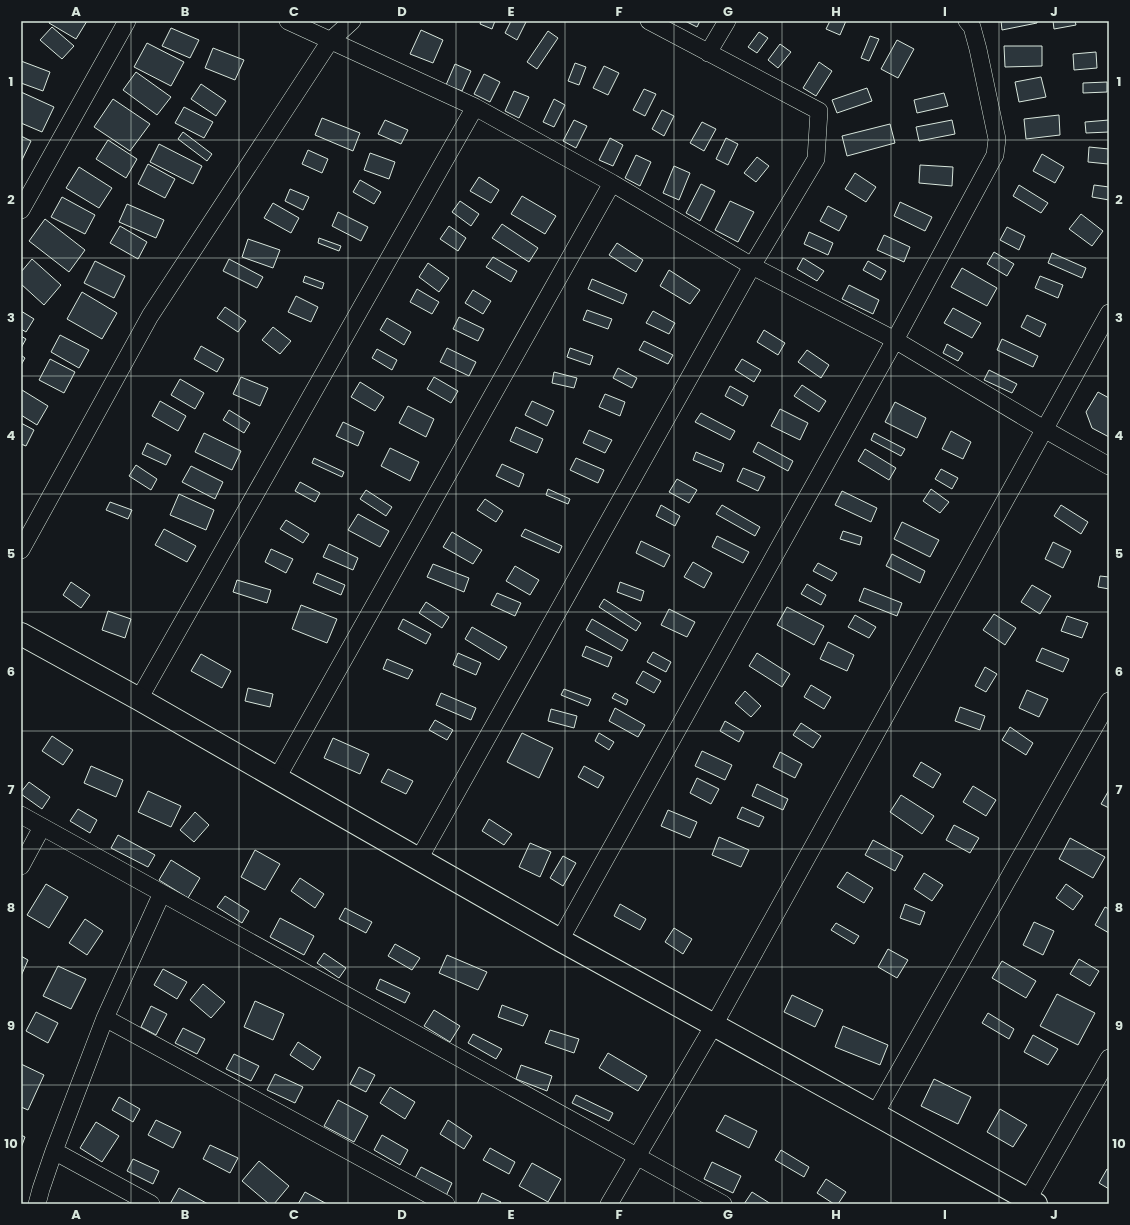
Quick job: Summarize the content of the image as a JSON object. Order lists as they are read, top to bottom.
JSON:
{
  "grid": {
    "columns": [
      "A",
      "B",
      "C",
      "D",
      "E",
      "F",
      "G",
      "H",
      "I",
      "J"
    ],
    "rows": [
      "1",
      "2",
      "3",
      "4",
      "5",
      "6",
      "7",
      "8",
      "9",
      "10"
    ]
  }
}
